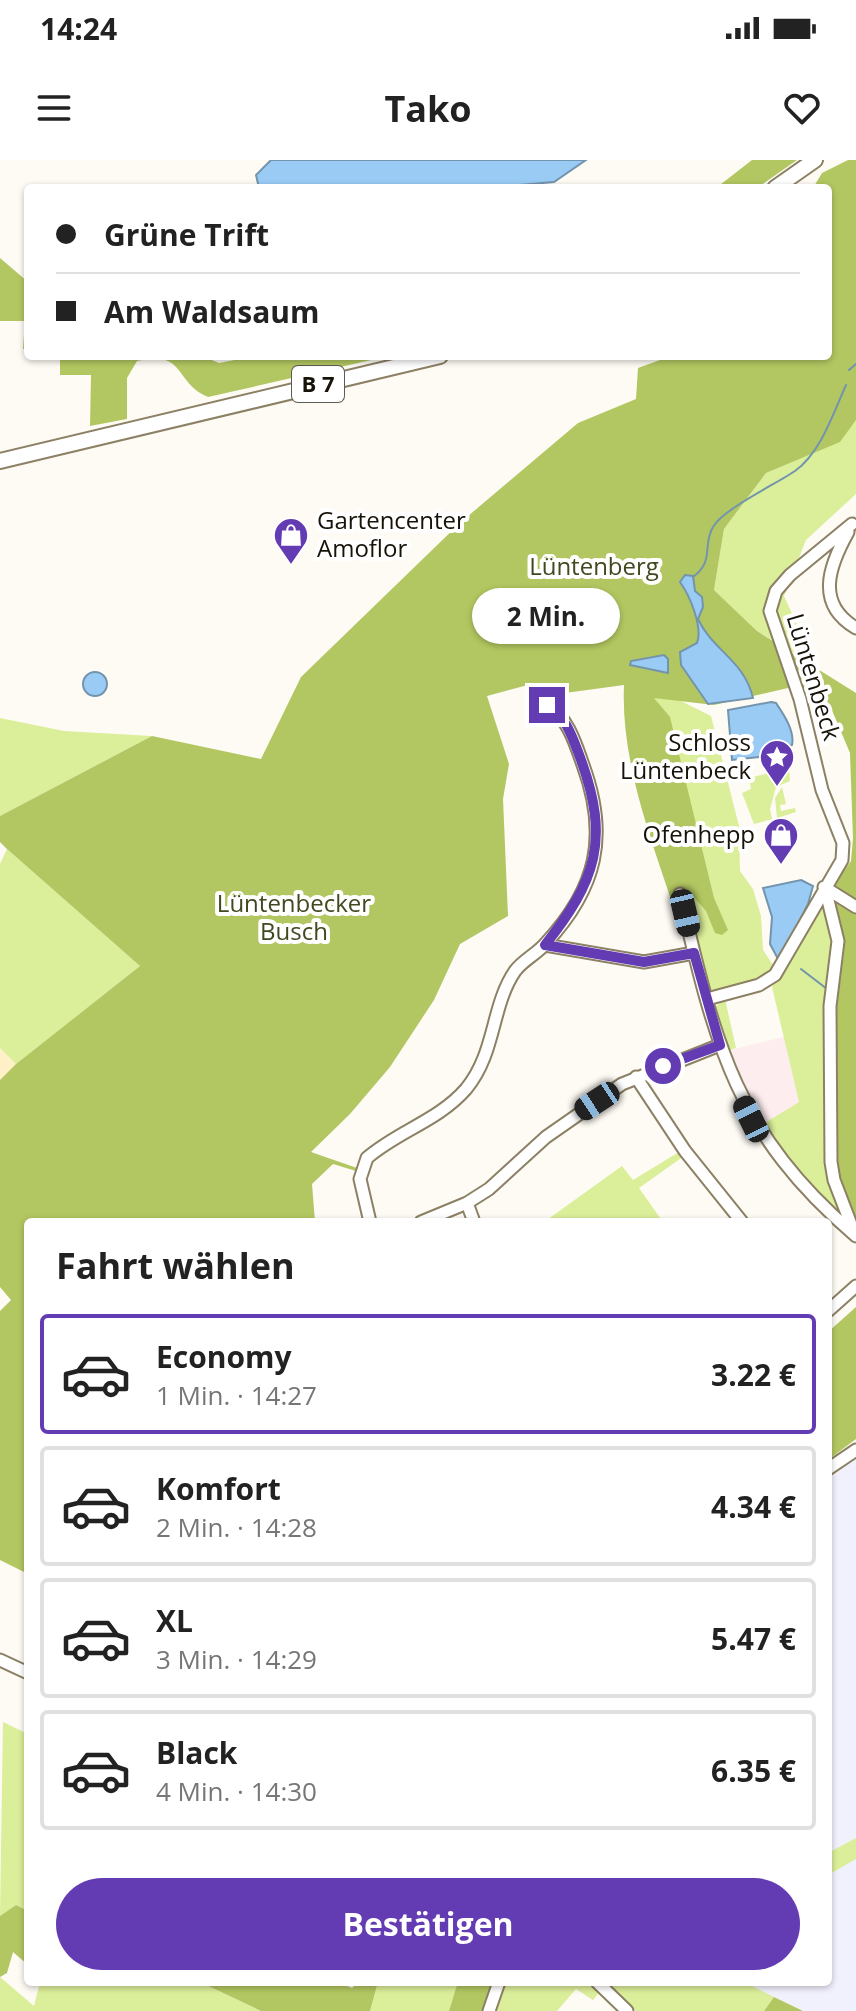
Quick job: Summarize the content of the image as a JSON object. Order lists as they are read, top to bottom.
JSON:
{
  "streets": {
    "main road": ["B 7"],
    "street": ["Lüntenbeck"]
  },
  "parks": ["Lüntenberg", "Lüntenbecker Busch"],
  "places": {
    "shop": ["Gartencenter Amoflor", "Ofenhepp"],
    "place": ["Schloss Lüntenbeck"]
  },
  "page": {
    "status": "14:24",
    "header": "Tako",
    "banner": ["Grüne Trift", "Am Waldsaum"],
    "bubble": "2 Min.",
    "heading": "Fahrt wählen",
    "list": [
      {
        "name": "Economy",
        "note": "1 Min. · 14:27",
        "value": "3.22 €"
      },
      {
        "name": "Komfort",
        "note": "2 Min. · 14:28",
        "value": "4.34 €"
      },
      {
        "name": "XL",
        "note": "3 Min. · 14:29",
        "value": "5.47 €"
      },
      {
        "name": "Black",
        "note": "4 Min. · 14:30",
        "value": "6.35 €"
      }
    ],
    "buttons": "Bestätigen"
  }
}
